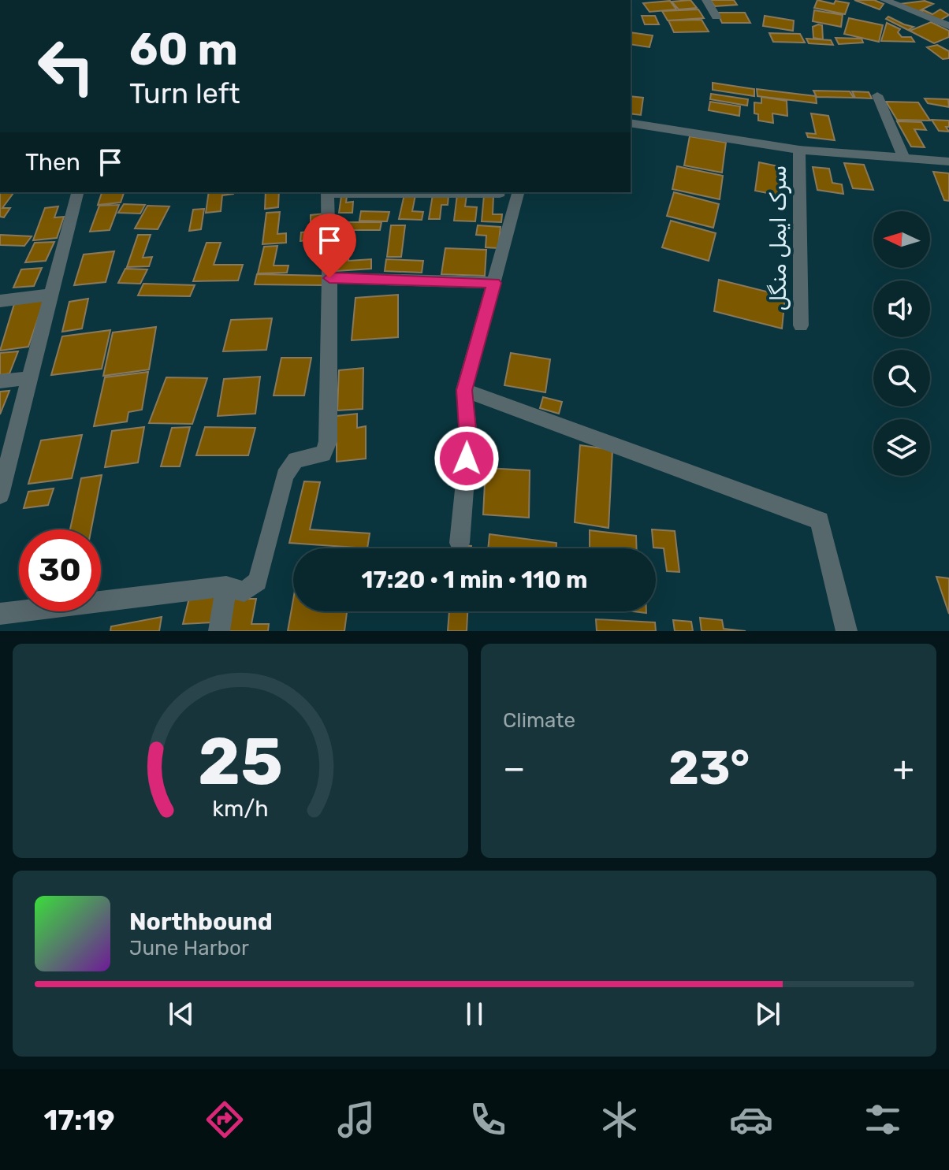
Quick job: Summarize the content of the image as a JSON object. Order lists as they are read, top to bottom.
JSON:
{
  "streets": {
    "street": ["سرک ایمل منگل"]
  },
  "north": "left",
  "page": {
    "turn": ["60 m", "Turn left"],
    "then": "Then",
    "limit": "30",
    "trip": "17:20 · 1 min · 110 m",
    "tile": "Climate",
    "heat": ["−", "23°", "+"],
    "song": ["Northbound", "June Harbor"],
    "tabs": "17:19",
    "gauge": ["25", "km/h"]
  }
}
